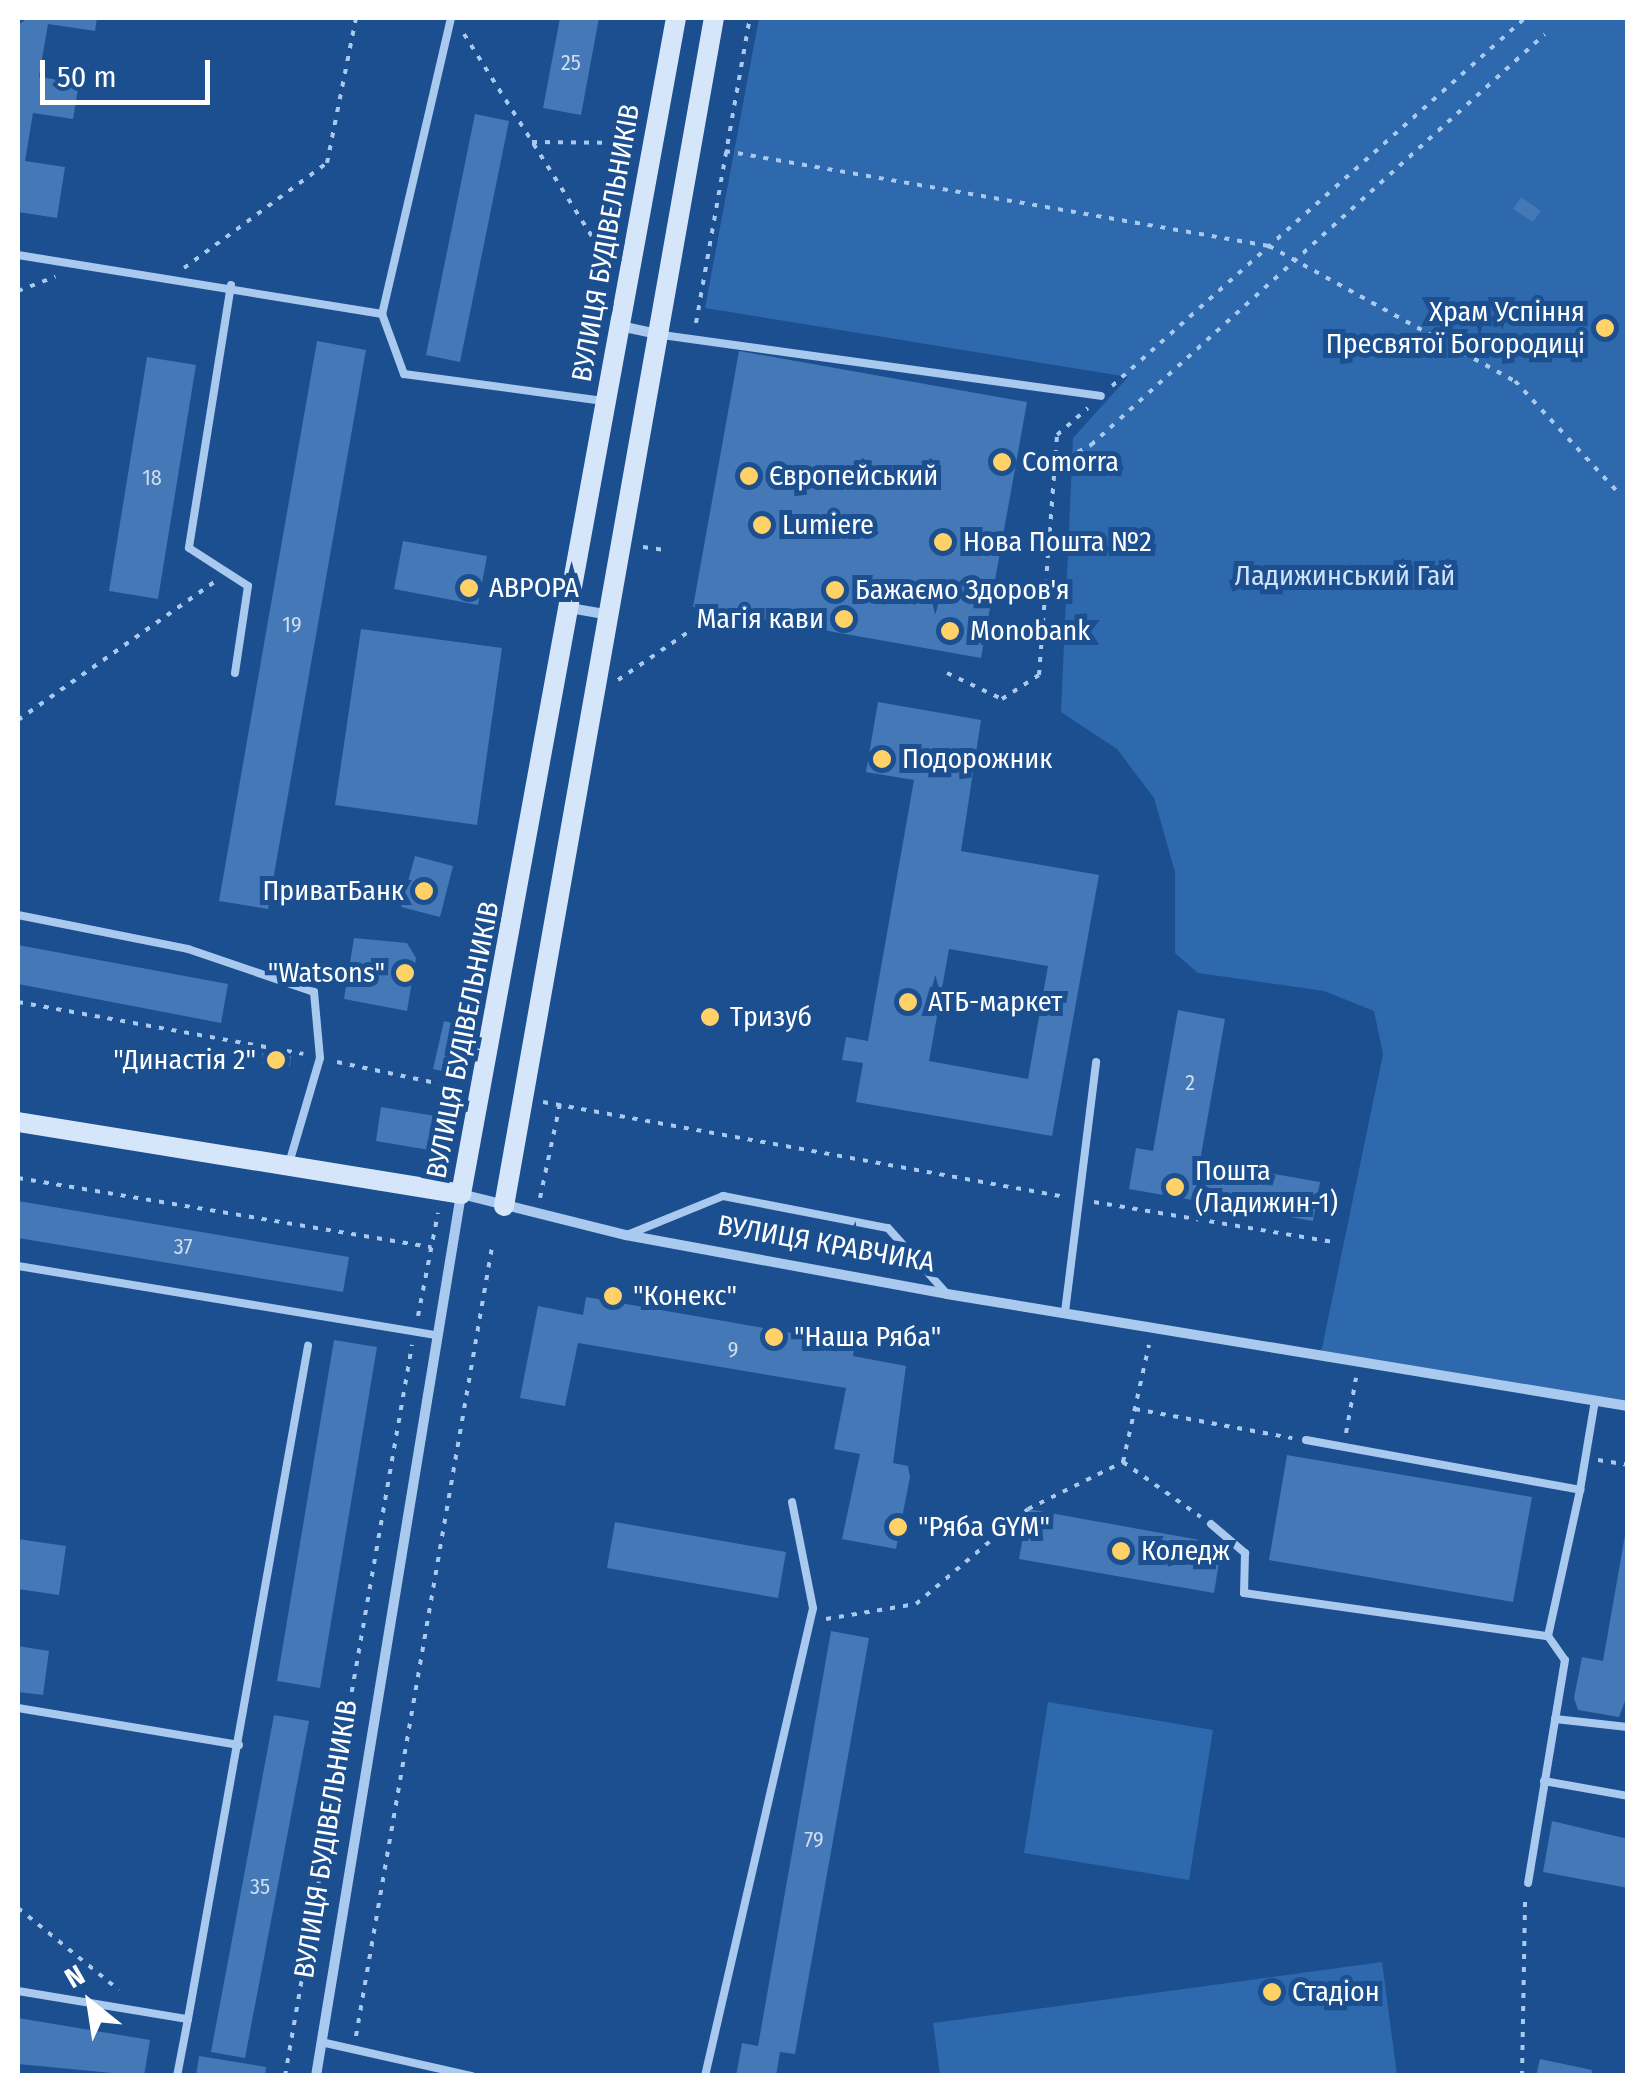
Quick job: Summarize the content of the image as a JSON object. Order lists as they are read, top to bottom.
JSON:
{
  "streets": {
    "street": ["ВУЛИЦЯ БУДІВЕЛЬНИКІВ", "ВУЛИЦЯ КРАВЧИКА"]
  },
  "crossings": [
    ["ВУЛИЦЯ БУДІВЕЛЬНИКІВ", "ВУЛИЦЯ КРАВЧИКА"]
  ],
  "parks": ["Ладижинський Гай"],
  "places": [
    "Храм Успіння Пресвятої Богородиці",
    "Comorra",
    "Європейський",
    "Lumiere",
    "Нова Пошта №2",
    "АВРОРА",
    "Бажаємо Здоров'я",
    "Магія кави",
    "Monobank",
    "Подорожник",
    "ПриватБанк",
    "\"Watsons\"",
    "АТБ-маркет",
    "Тризуб",
    "\"Династія 2\"",
    "Пошта (Ладижин-1)",
    "\"Конекс\"",
    "\"Наша Ряба\"",
    "\"Ряба GYM\"",
    "Коледж",
    "Стадіон"
  ],
  "house_numbers": [
    "25",
    "18",
    "19",
    "2",
    "37",
    "9",
    "79",
    "35"
  ],
  "scale_bar": "50 m",
  "north": "top left"
}
